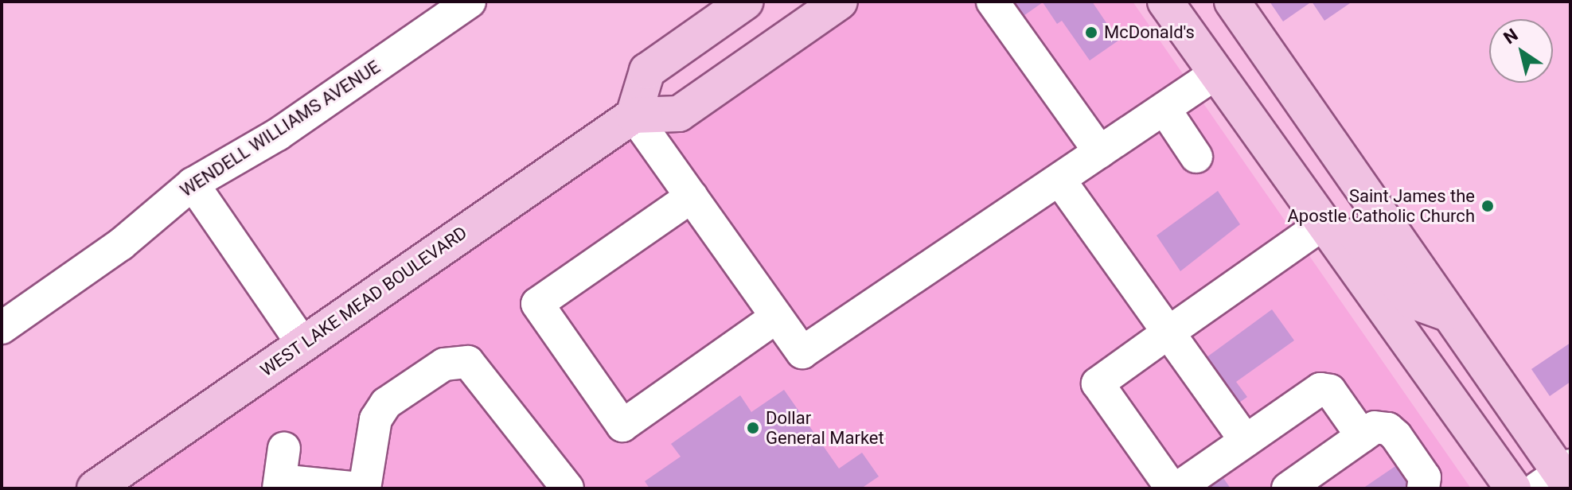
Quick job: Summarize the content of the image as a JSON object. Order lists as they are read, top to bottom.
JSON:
{
  "streets": {
    "main road": ["WEST LAKE MEAD BOULEVARD"],
    "street": ["WENDELL WILLIAMS AVENUE"]
  },
  "places": ["McDonald's", "Saint James the Apostle Catholic Church", "Dollar General Market"],
  "north": "top left"
}
